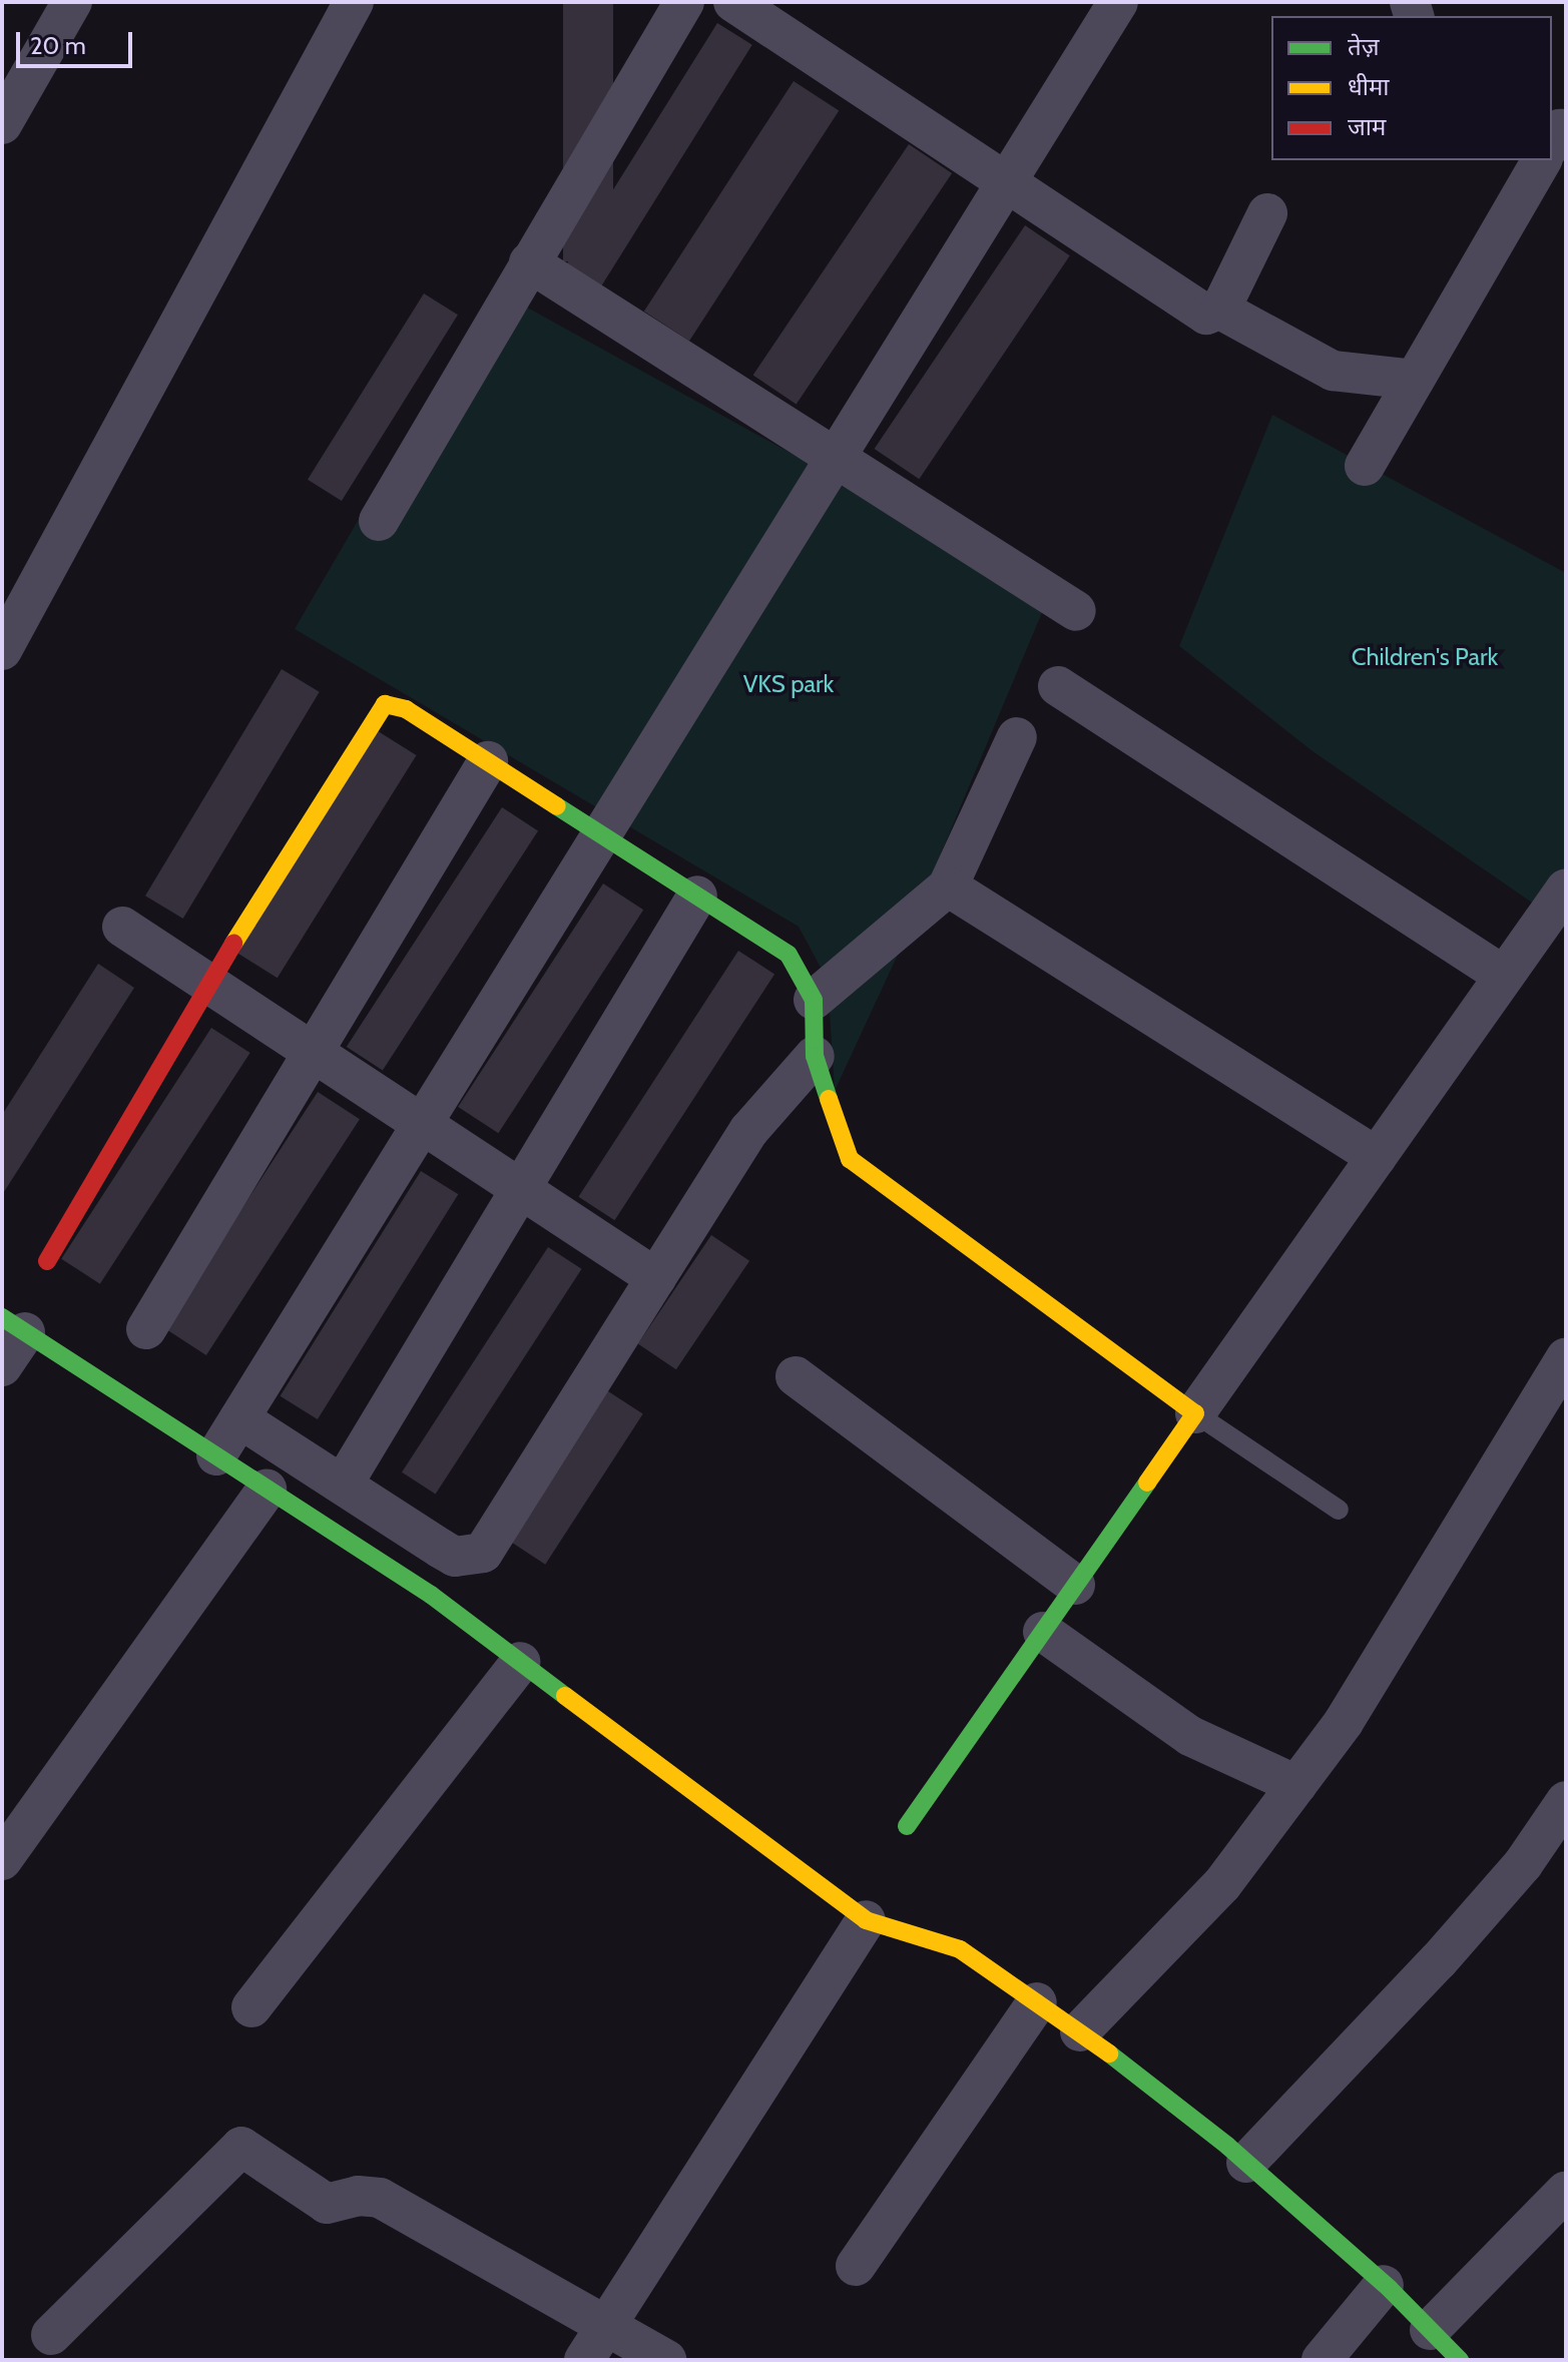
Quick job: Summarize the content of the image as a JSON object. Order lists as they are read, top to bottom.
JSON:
{
  "parks": ["Children's Park", "VKS park"],
  "legend": ["तेज़", "धीमा", "जाम"],
  "scale_bar": "20 m"
}
